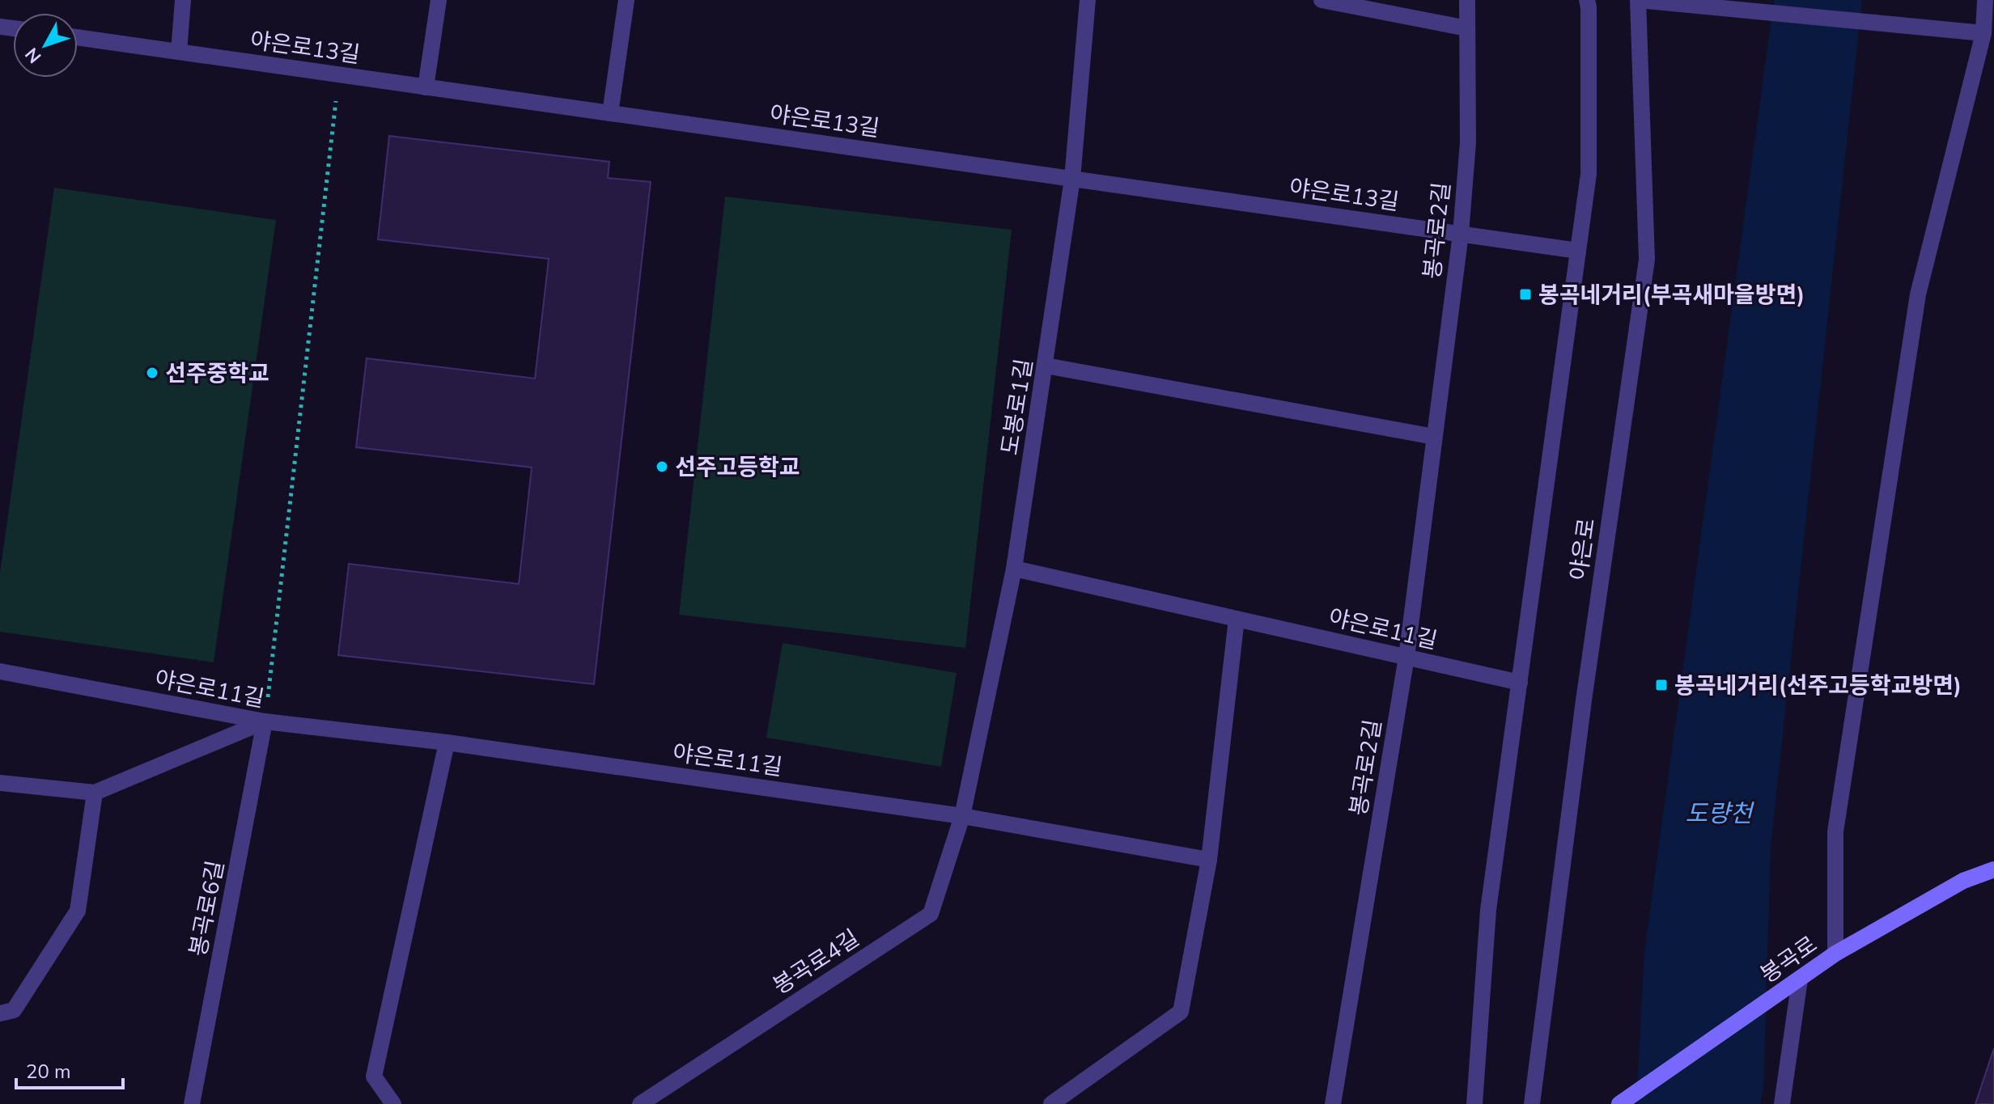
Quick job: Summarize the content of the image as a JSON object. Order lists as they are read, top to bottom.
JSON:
{
  "streets": {
    "main road": ["봉곡로"],
    "street": [
      "야은로13길",
      "봉곡로2길",
      "도봉로1길",
      "야은로",
      "야은로11길",
      "봉곡로6길",
      "봉곡로4길"
    ]
  },
  "crossings": [
    ["야은로13길", "봉곡로2길"],
    ["야은로13길", "도봉로1길"],
    ["야은로13길", "야은로"],
    ["봉곡로2길", "야은로11길"],
    ["도봉로1길", "야은로11길"],
    ["도봉로1길", "봉곡로4길"],
    ["야은로", "야은로11길"],
    ["야은로11길", "봉곡로6길"],
    ["야은로11길", "봉곡로4길"]
  ],
  "water": ["도량천"],
  "places": {
    "transit": ["봉곡네거리(부곡새마을방면)", "봉곡네거리(선주고등학교방면)"],
    "other": ["선주중학교", "선주고등학교"]
  },
  "scale_bar": "20 m",
  "north": "bottom left"
}
